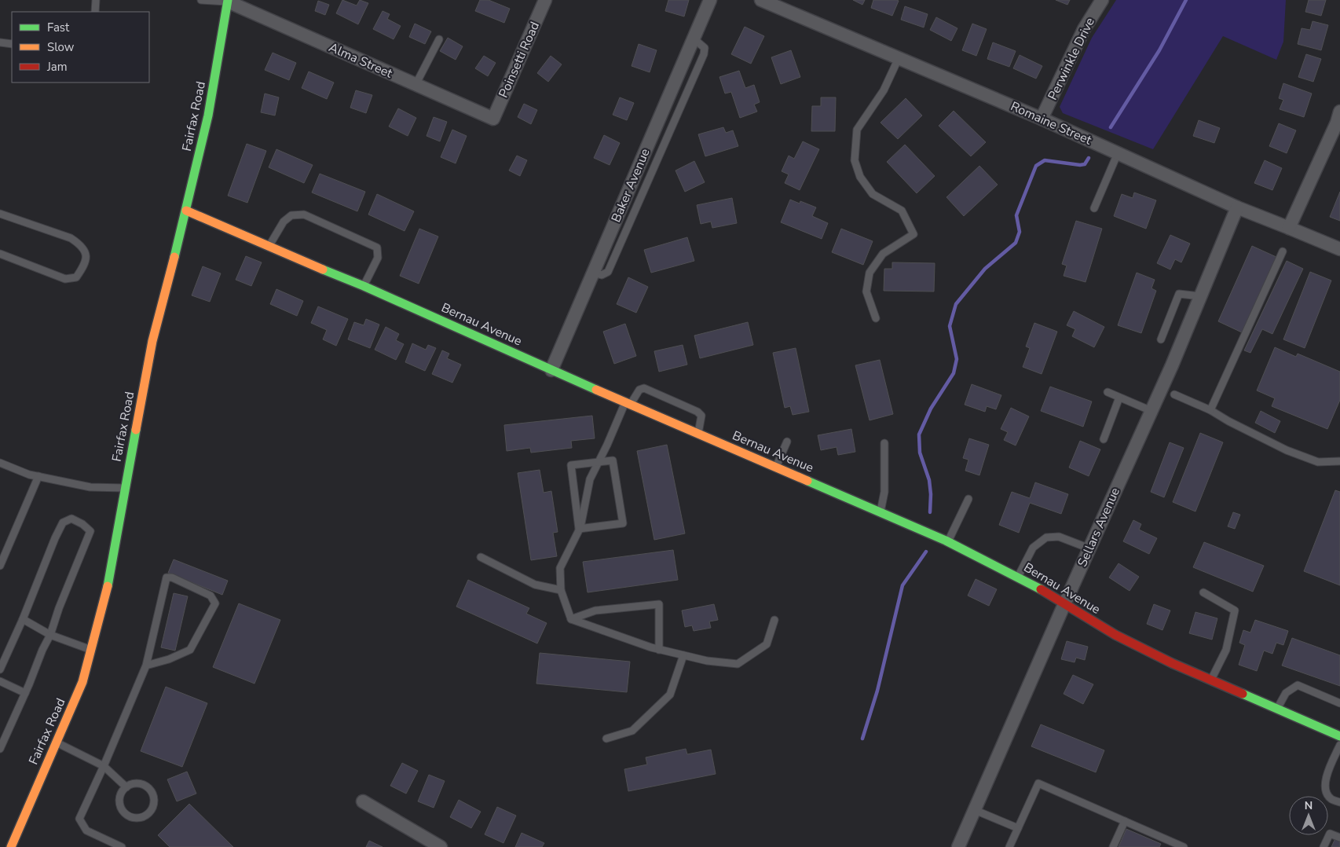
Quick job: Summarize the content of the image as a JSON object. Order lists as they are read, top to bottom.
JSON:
{
  "streets": {
    "street": [
      "Perwinkle Drive",
      "Poinsetti Road",
      "Alma Street",
      "Fairfax Road",
      "Romaine Street",
      "Baker Avenue",
      "Bernau Avenue",
      "Sellars Avenue"
    ]
  },
  "crossings": [
    ["Perwinkle Drive", "Romaine Street"],
    ["Poinsetti Road", "Alma Street"],
    ["Alma Street", "Fairfax Road"],
    ["Fairfax Road", "Bernau Avenue"],
    ["Romaine Street", "Sellars Avenue"],
    ["Baker Avenue", "Bernau Avenue"],
    ["Bernau Avenue", "Sellars Avenue"]
  ],
  "legend": ["Fast", "Slow", "Jam"],
  "north": "top"
}
